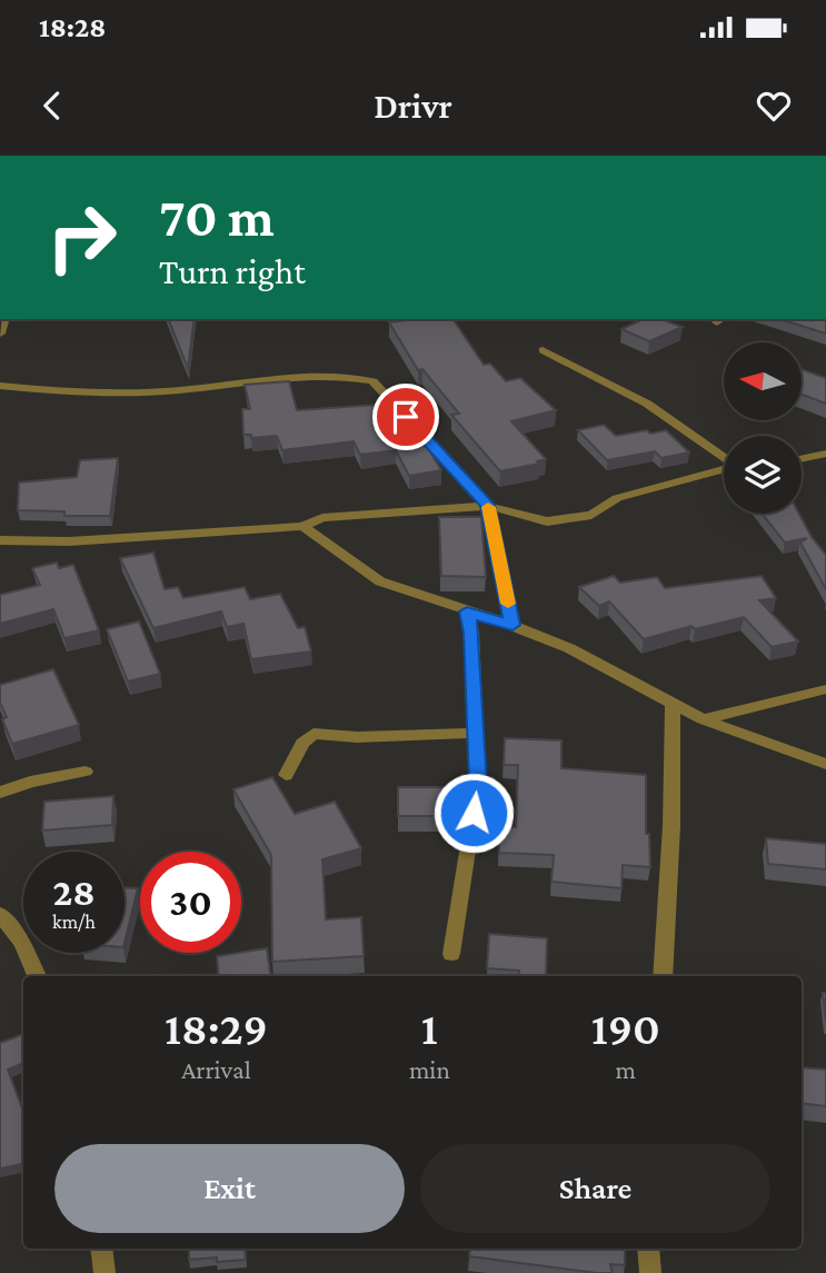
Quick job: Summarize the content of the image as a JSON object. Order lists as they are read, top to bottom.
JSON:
{
  "north": "left",
  "page": {
    "status": "18:28",
    "header": "Drivr",
    "turn": ["70 m", "Turn right"],
    "speed": "28 km/h",
    "limit": "30",
    "eta": [
      "18:29",
      "Arrival",
      "1",
      "min",
      "190",
      "m"
    ],
    "buttons": ["Exit", "Share"]
  }
}
